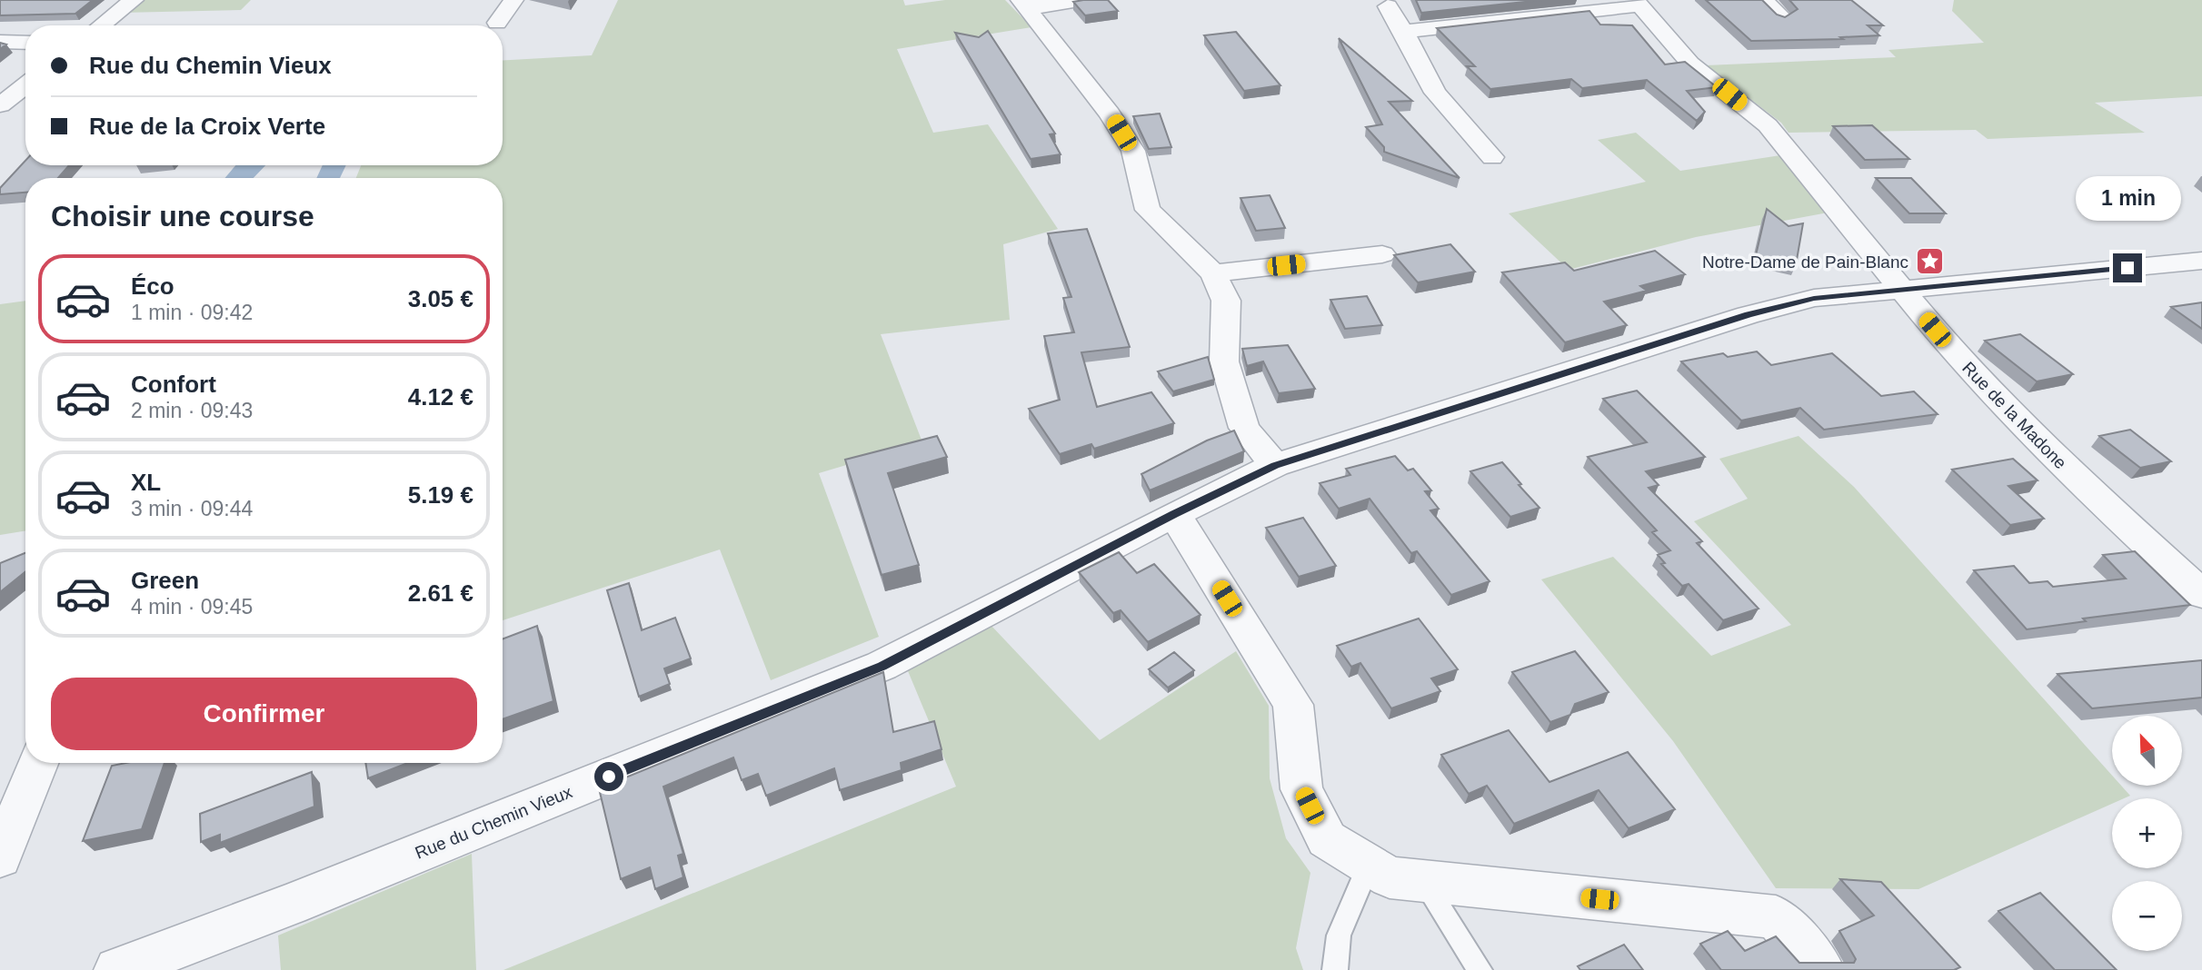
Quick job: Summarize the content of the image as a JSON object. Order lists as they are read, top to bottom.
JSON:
{
  "streets": {
    "street": ["Rue de la Madone", "Rue du Chemin Vieux"]
  },
  "crossings": [
    ["Rue de la Madone", "Rue du Chemin Vieux"]
  ],
  "places": {
    "place": ["Notre-Dame de Pain-Blanc"]
  },
  "north": "top left",
  "page": {
    "banner": ["Rue du Chemin Vieux", "Rue de la Croix Verte"],
    "bubble": "1 min",
    "heading": "Choisir une course",
    "list": [
      {
        "name": "Éco",
        "note": "1 min · 09:42",
        "value": "3.05 €"
      },
      {
        "name": "Confort",
        "note": "2 min · 09:43",
        "value": "4.12 €"
      },
      {
        "name": "XL",
        "note": "3 min · 09:44",
        "value": "5.19 €"
      },
      {
        "name": "Green",
        "note": "4 min · 09:45",
        "value": "2.61 €"
      }
    ],
    "buttons": "Confirmer",
    "map_buttons": ["+", "−"]
  }
}
